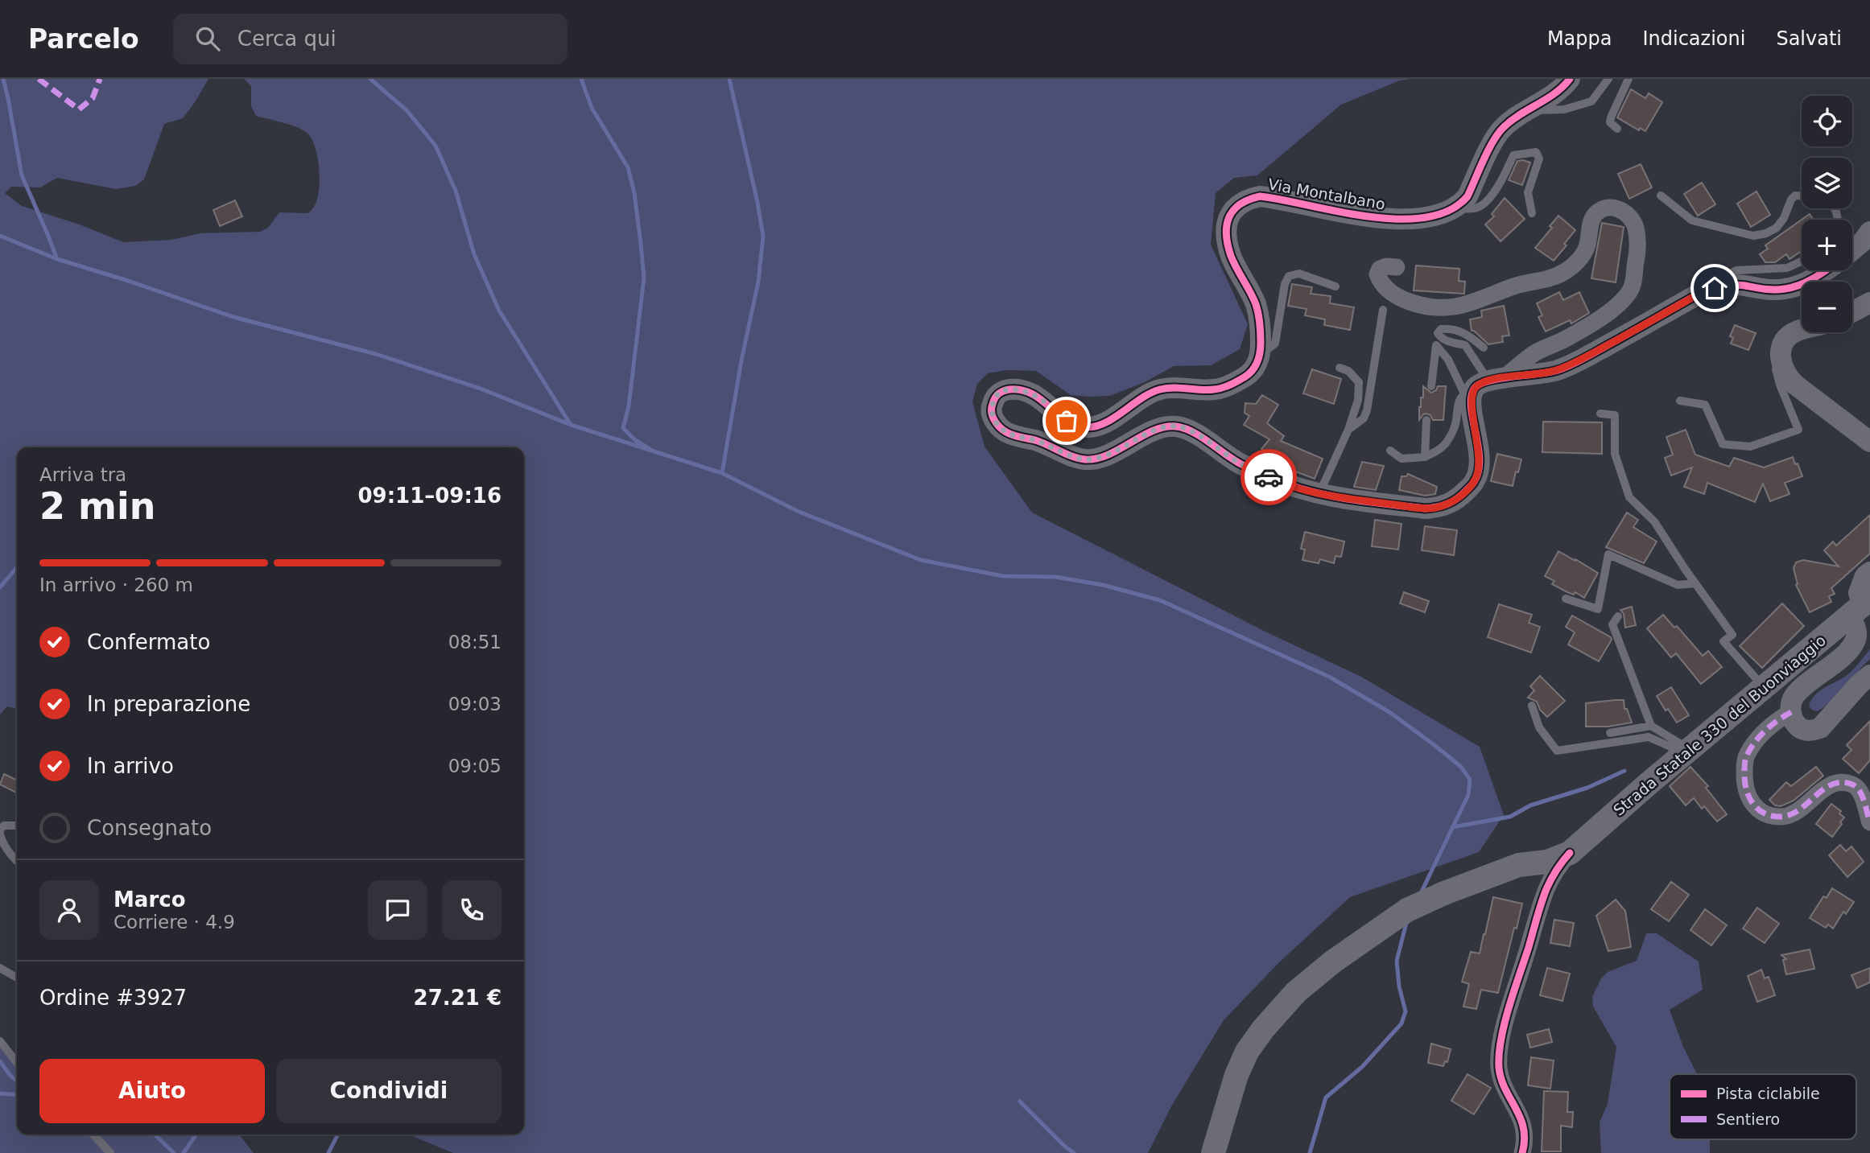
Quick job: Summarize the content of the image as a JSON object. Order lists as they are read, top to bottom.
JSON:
{
  "streets": {
    "main road": ["Strada Statale 330 del Buonviaggio"],
    "street": ["Via Montalbano"]
  },
  "legend": ["Pista ciclabile", "Sentiero"],
  "page": {
    "header": "Parcelo",
    "search": "Cerca qui",
    "nav": ["Mappa", "Indicazioni", "Salvati"],
    "map_buttons": ["+", "−"],
    "heading": ["2 min", "Arriva tra", "09:11–09:16"],
    "panel": [
      "Marco",
      "Corriere · 4.9",
      "Ordine #3927",
      "27.21 €"
    ],
    "bar": "In arrivo · 260 m",
    "list": [
      ["Confermato", "08:51"],
      ["In preparazione", "09:03"],
      ["In arrivo", "09:05"],
      "Consegnato"
    ],
    "buttons": ["Aiuto", "Condividi"]
  }
}
